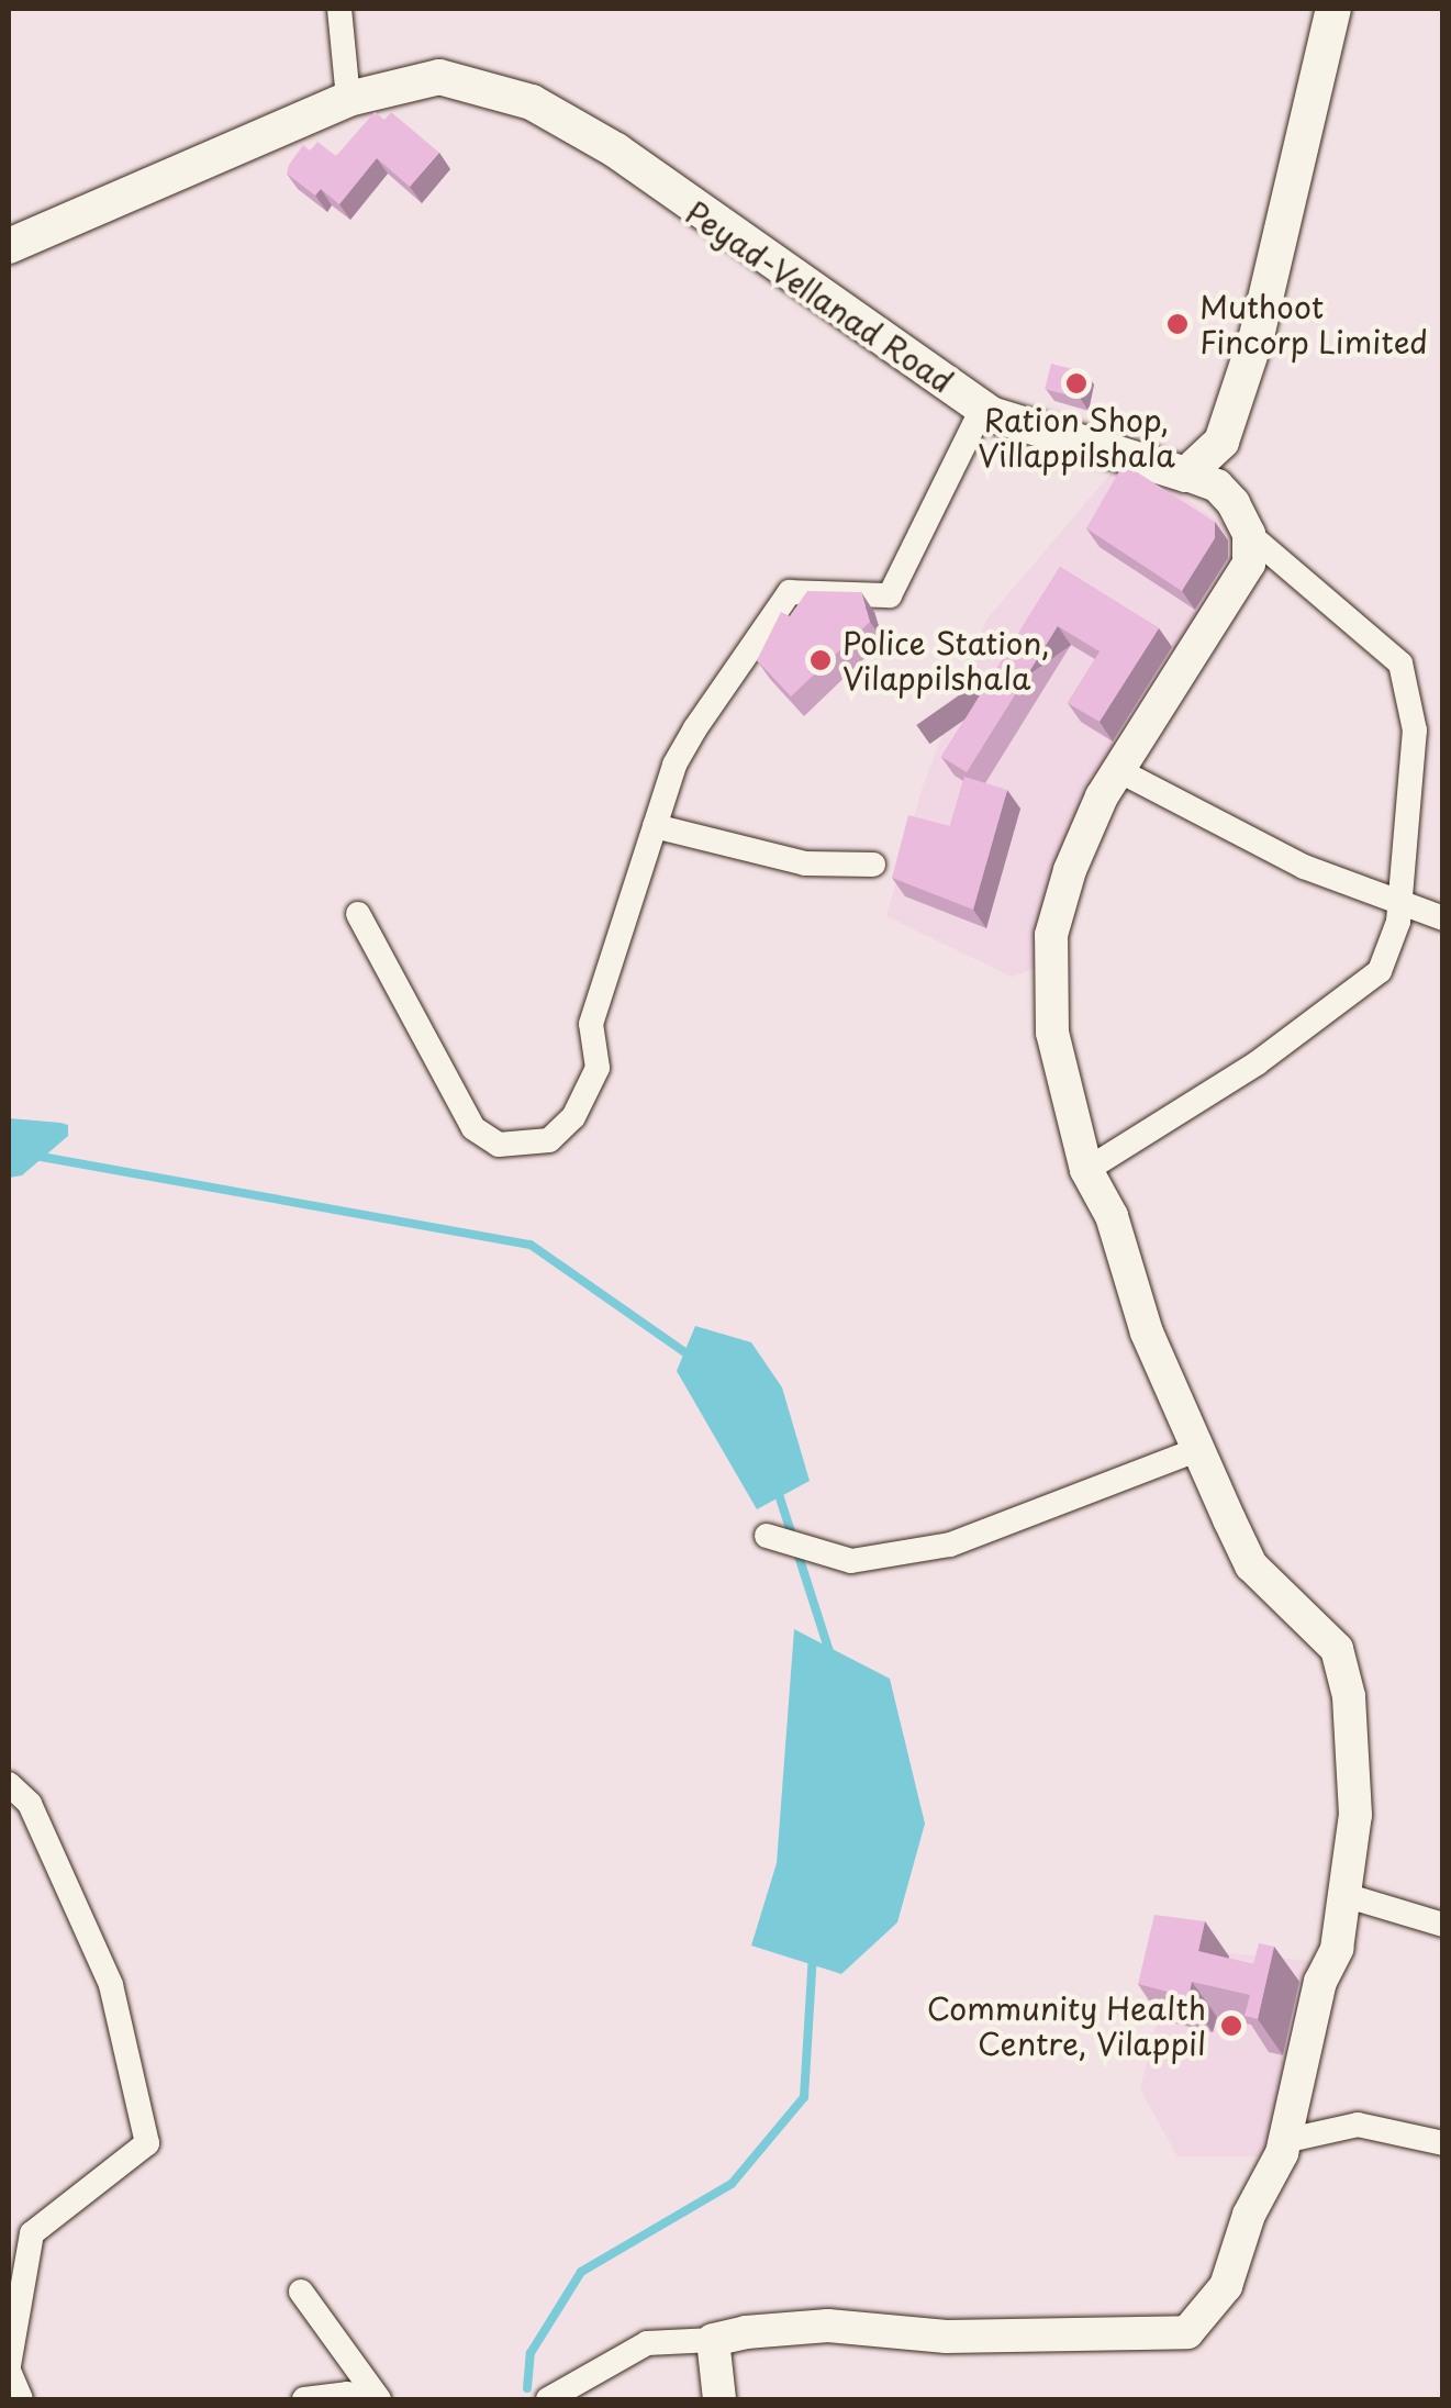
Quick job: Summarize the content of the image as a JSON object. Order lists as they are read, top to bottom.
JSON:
{
  "streets": {
    "main road": ["Peyad-Vellanad Road"]
  },
  "places": [
    "Muthoot Fincorp Limited",
    "Ration Shop, Villappilshala",
    "Police Station, Vilappilshala",
    "Community Health Centre, Vilappil"
  ]
}
